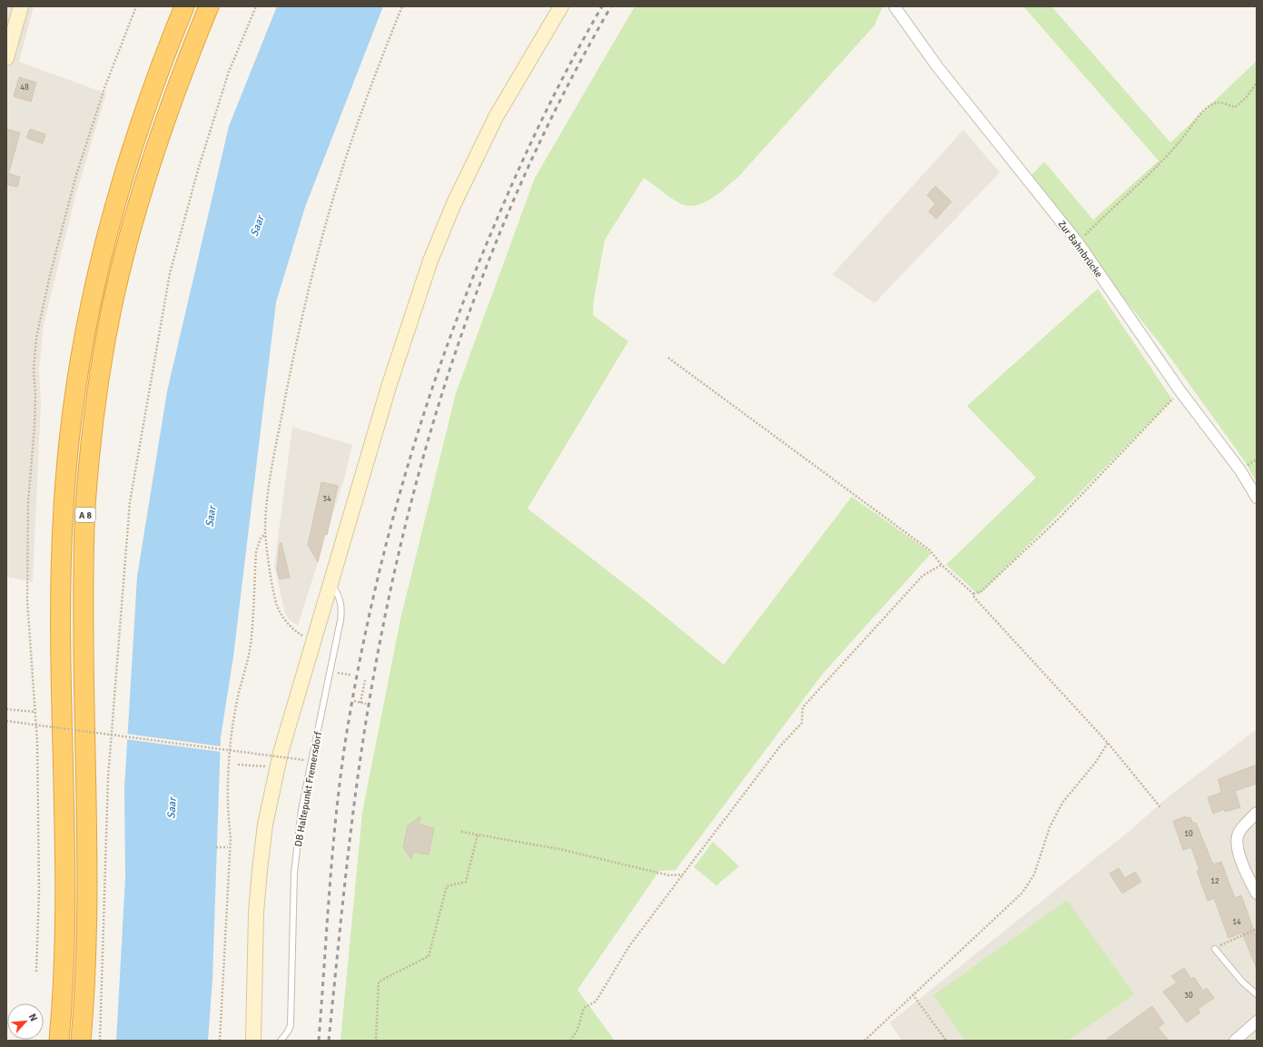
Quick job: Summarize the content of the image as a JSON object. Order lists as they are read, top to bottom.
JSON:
{
  "streets": {
    "highway": ["A 8"],
    "street": ["Zur Bahnbrücke"],
    "lane": ["DB Haltepunkt Fremersdorf"]
  },
  "water": ["Saar"],
  "house_numbers": [
    "48",
    "34",
    "10",
    "12",
    "14",
    "30"
  ],
  "north": "top right"
}
